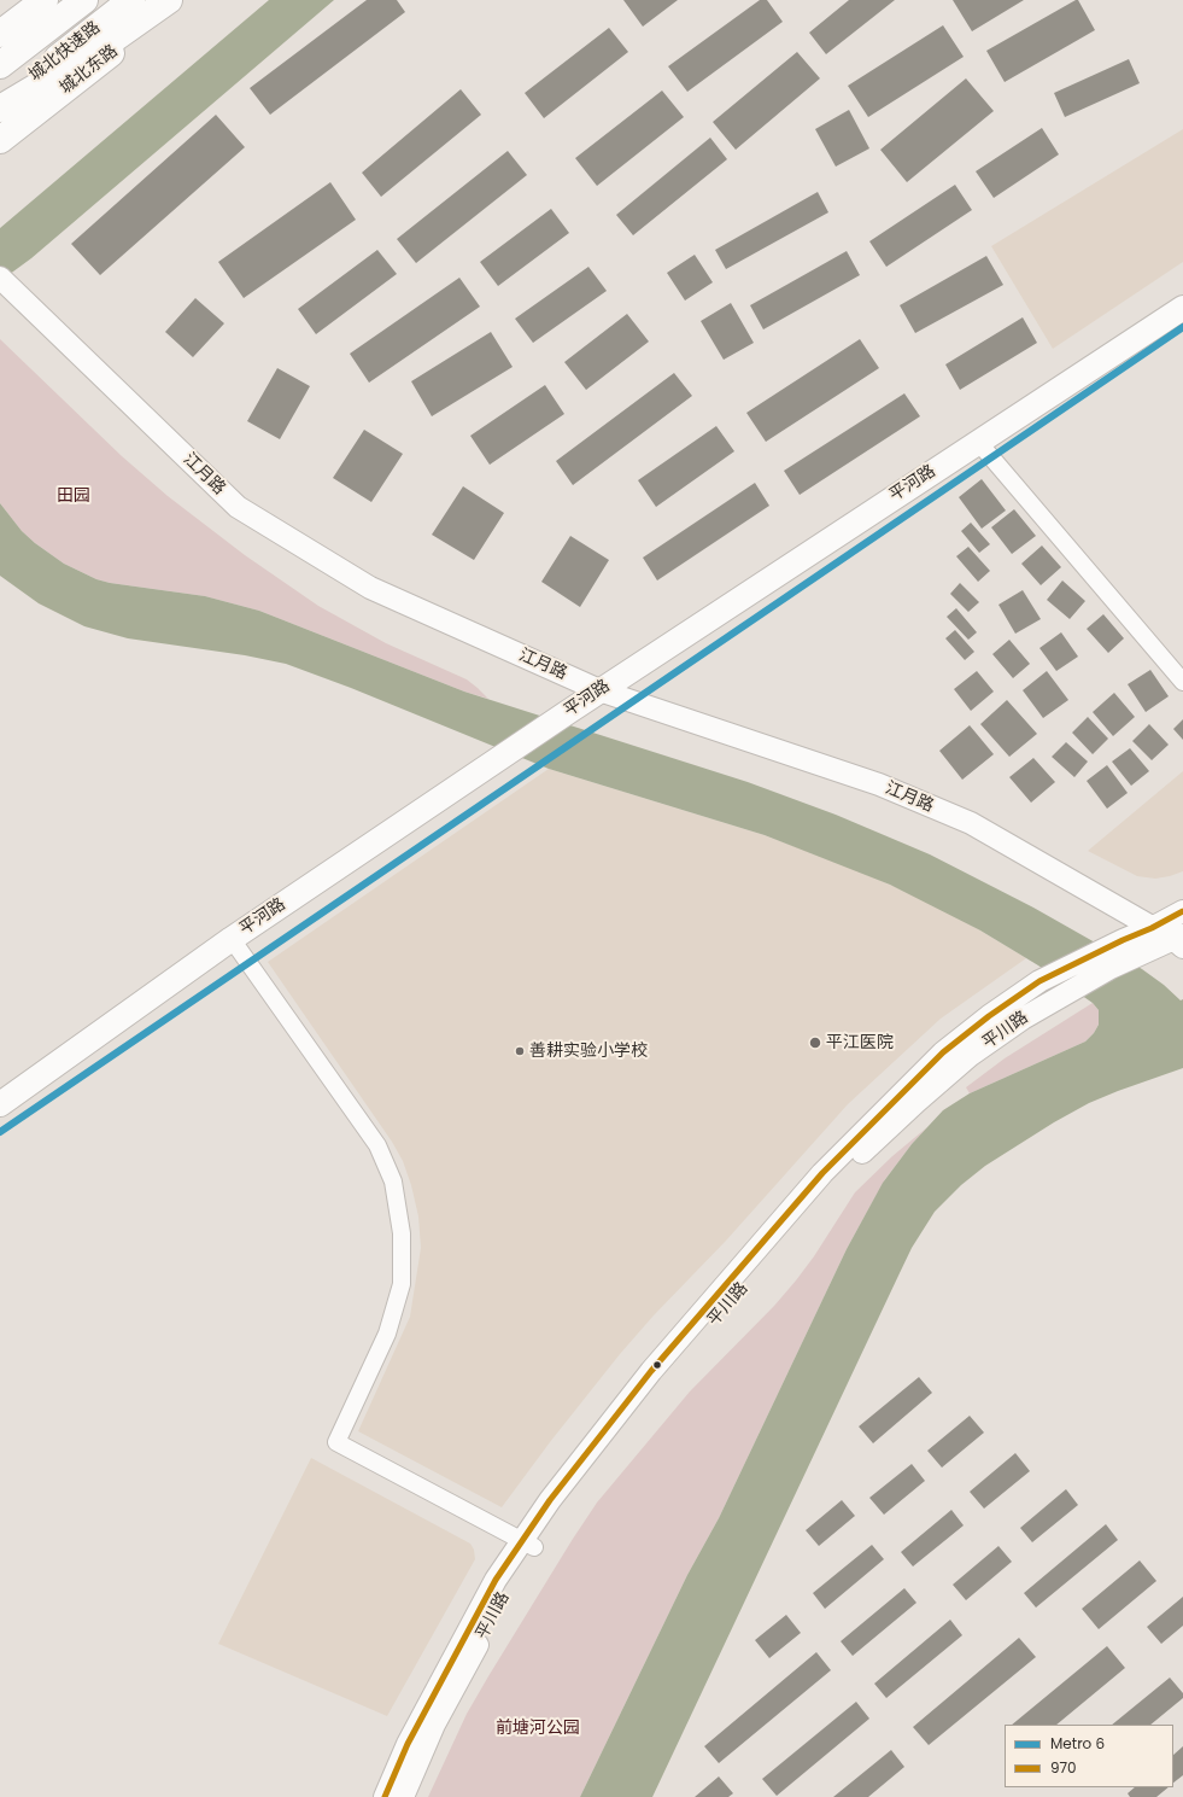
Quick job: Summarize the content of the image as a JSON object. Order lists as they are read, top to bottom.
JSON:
{
  "streets": {
    "main road": ["城北快速路", "城北东路", "平河路"],
    "street": ["江月路", "平川路"]
  },
  "crossings": [
    ["江月路", "平河路"],
    ["江月路", "平川路"]
  ],
  "parks": ["田园", "前塘河公园"],
  "places": ["平江医院", "善耕实验小学校"],
  "lines": ["metro line 6", "transit line 970"],
  "legend": ["Metro 6", "970"]
}
